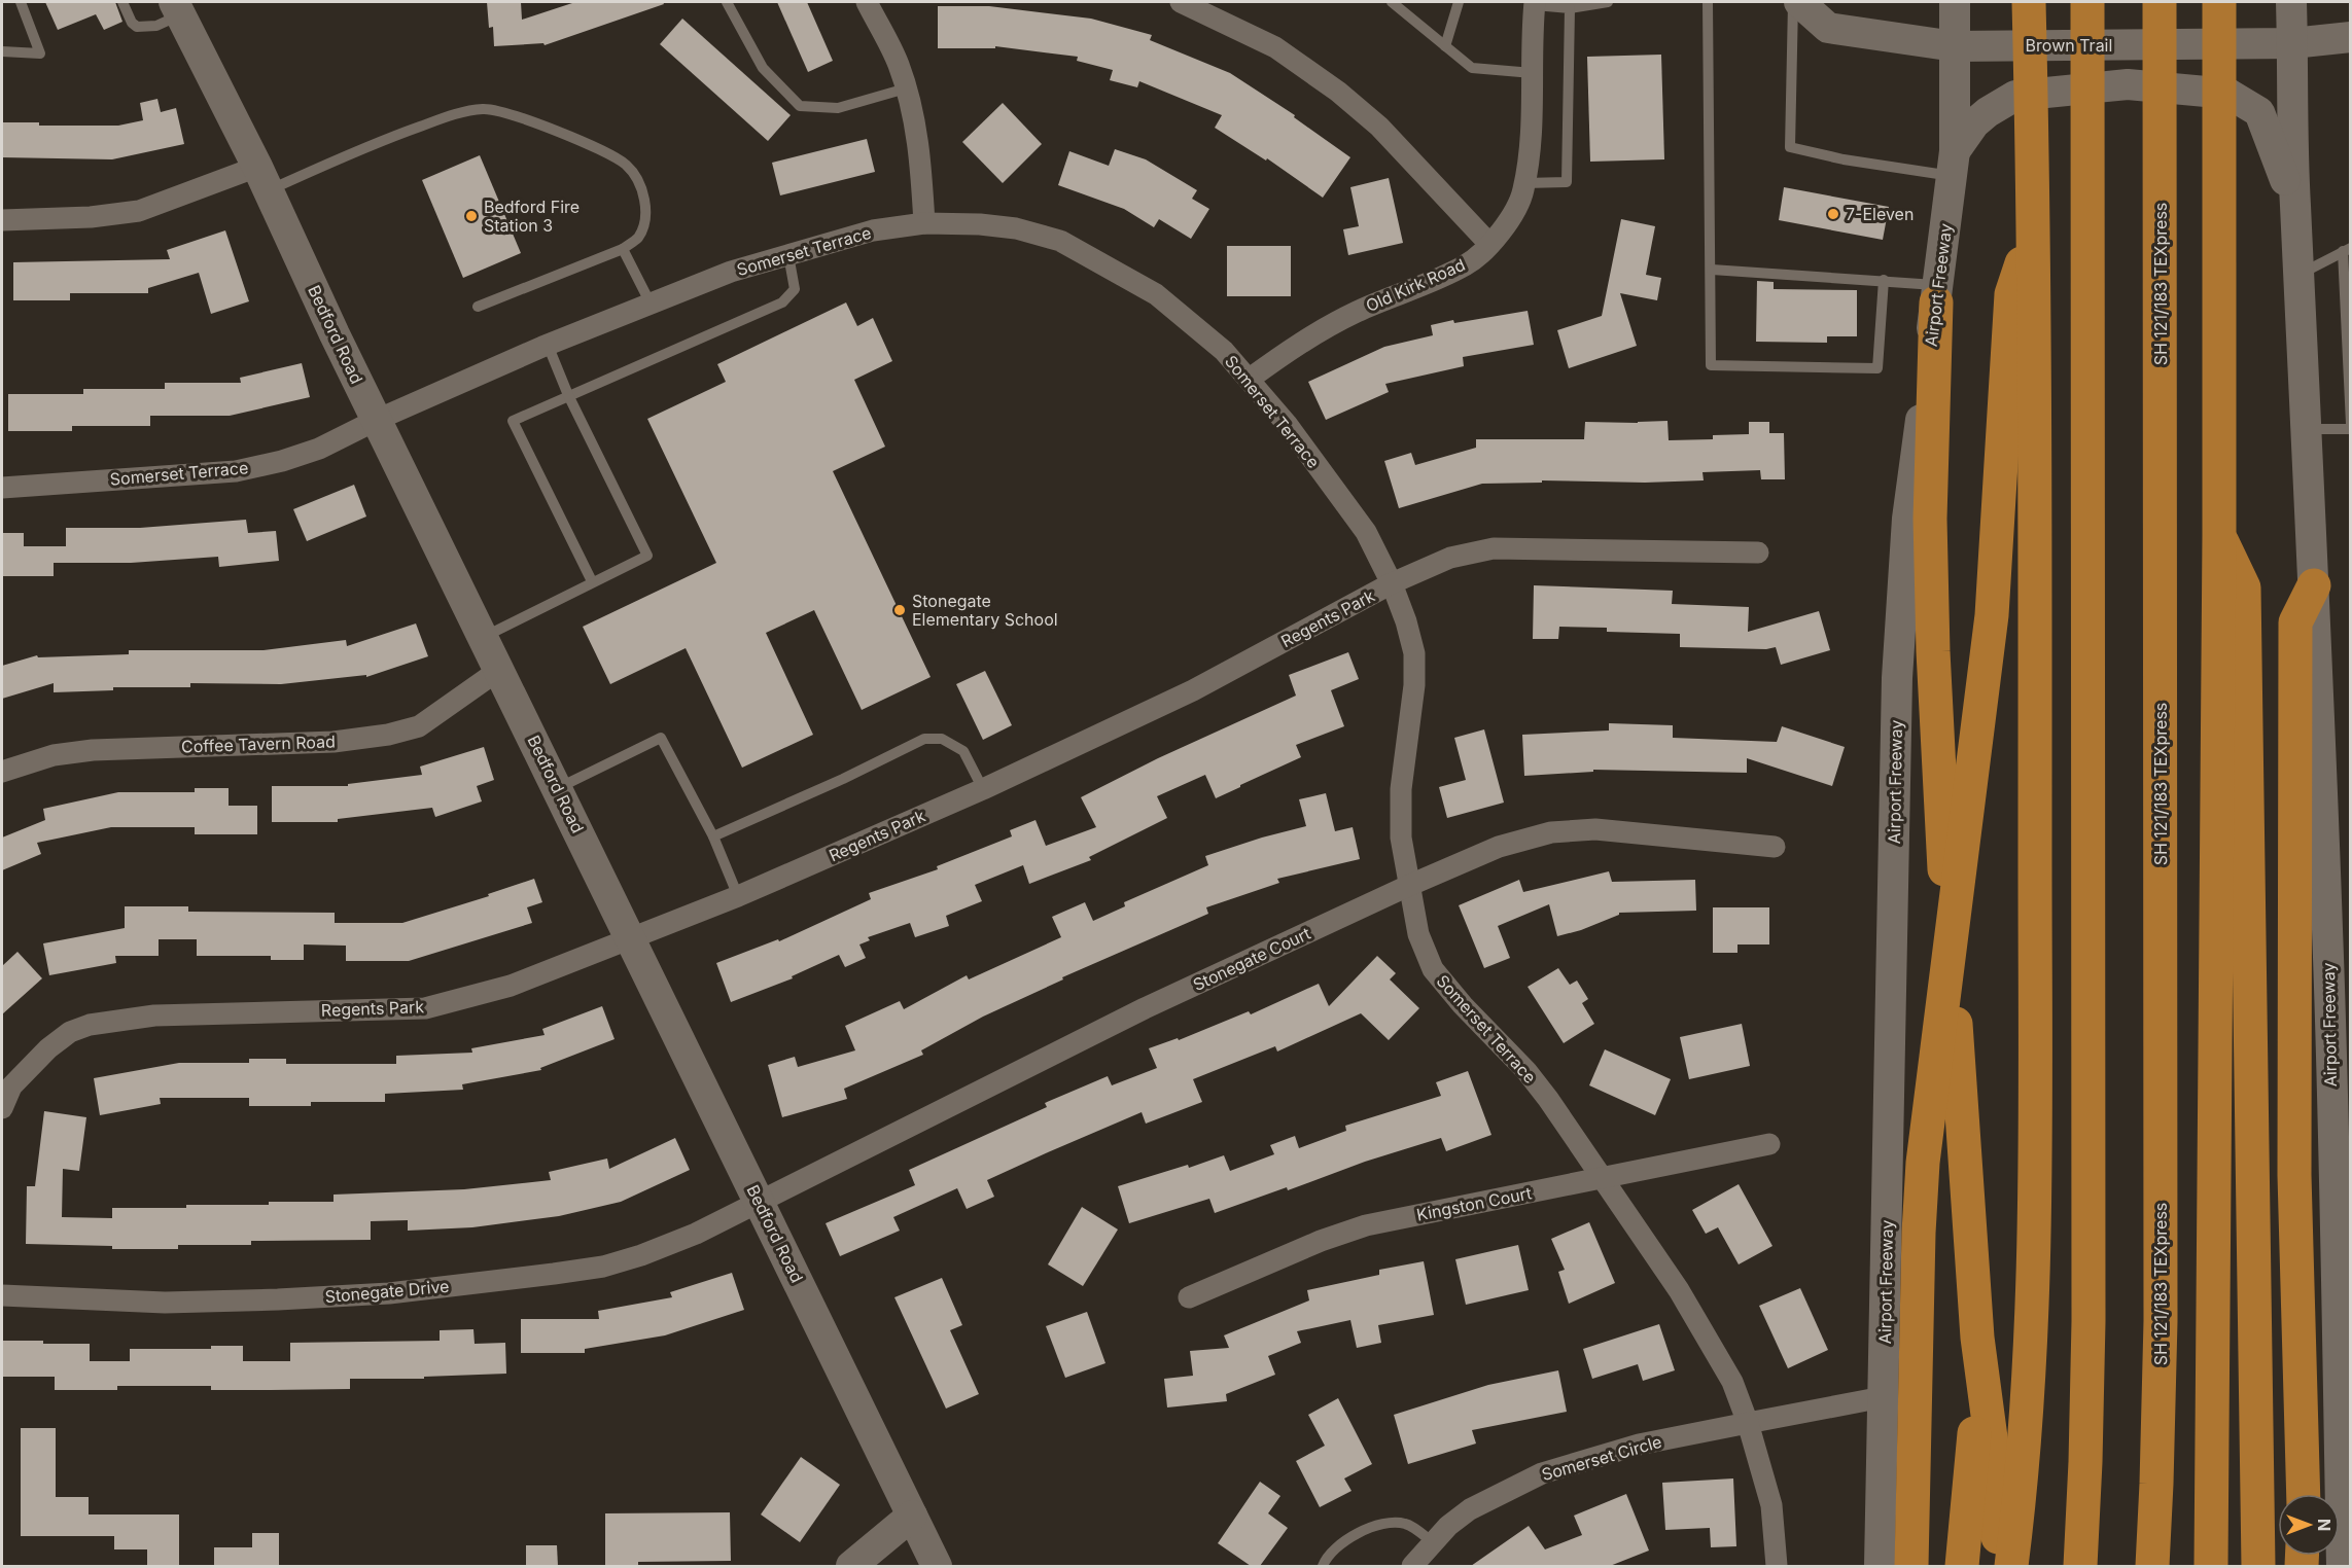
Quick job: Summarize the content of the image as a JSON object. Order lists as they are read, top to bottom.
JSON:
{
  "streets": {
    "highway": ["SH 121/183 TEXpress"],
    "main road": ["Brown Trail", "Airport Freeway", "Bedford Road"],
    "street": [
      "Somerset Terrace",
      "Old Kirk Road",
      "Regents Park",
      "Coffee Tavern Road",
      "Stonegate Court",
      "Kingston Court",
      "Stonegate Drive",
      "Somerset Circle"
    ]
  },
  "crossings": [
    ["Brown Trail", "Airport Freeway"],
    ["Somerset Terrace", "Old Kirk Road"],
    ["Somerset Terrace", "Bedford Road"],
    ["Somerset Terrace", "Regents Park"],
    ["Somerset Terrace", "Stonegate Court"],
    ["Somerset Terrace", "Kingston Court"],
    ["Somerset Terrace", "Somerset Circle"],
    ["Airport Freeway", "Somerset Circle"],
    ["Bedford Road", "Regents Park"],
    ["Bedford Road", "Coffee Tavern Road"],
    ["Bedford Road", "Stonegate Court"],
    ["Bedford Road", "Stonegate Drive"],
    ["Stonegate Court", "Stonegate Drive"]
  ],
  "places": ["7-Eleven", "Bedford Fire Station 3", "Stonegate Elementary School"],
  "north": "right"
}
